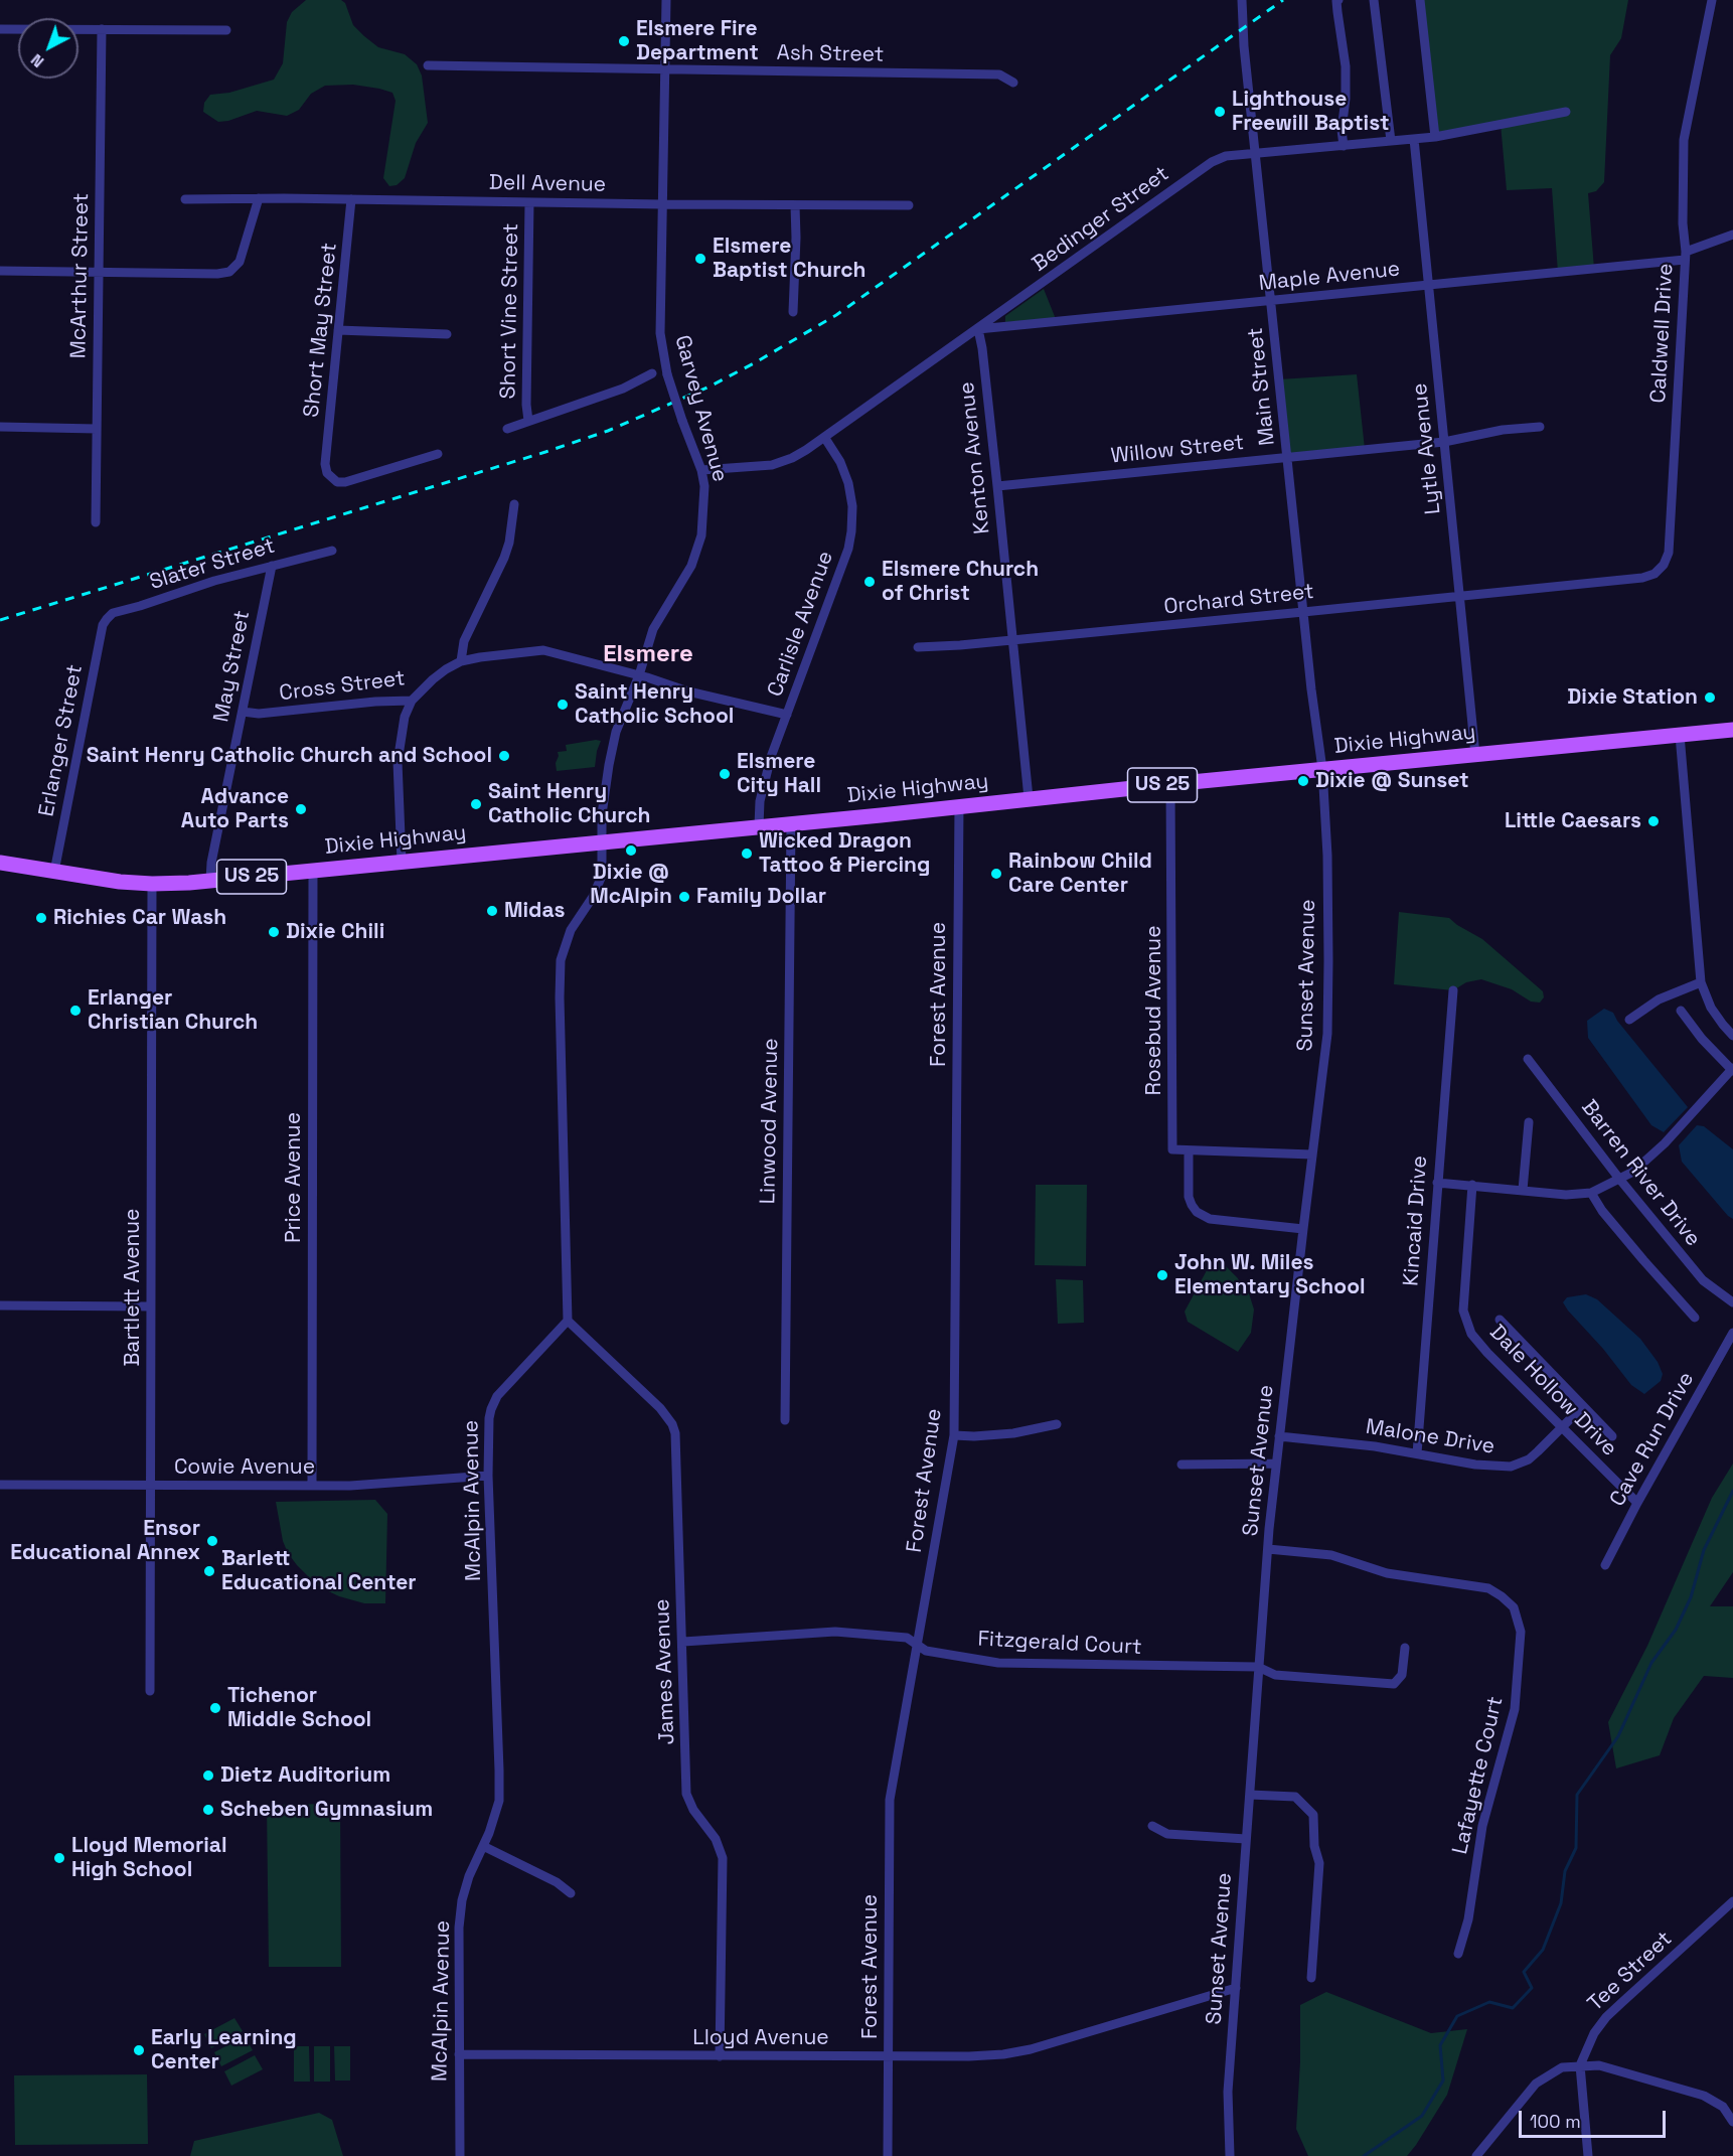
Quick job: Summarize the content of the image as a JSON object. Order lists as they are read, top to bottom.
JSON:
{
  "streets": {
    "main road": ["Dixie Highway", "US 25"],
    "street": [
      "Ash Street",
      "Dell Avenue",
      "Bedinger Street",
      "McArthur Street",
      "Maple Avenue",
      "Short Vine Street",
      "Short May Street",
      "Caldwell Drive",
      "Main Street",
      "Garvey Avenue",
      "Lytle Avenue",
      "Willow Street",
      "Kenton Avenue",
      "Slater Street",
      "Orchard Street",
      "Carlisle Avenue",
      "May Street",
      "Cross Street",
      "Erlanger Street",
      "Sunset Avenue",
      "Forest Avenue",
      "Rosebud Avenue",
      "Linwood Avenue",
      "Barren River Drive",
      "Price Avenue",
      "Kincaid Drive",
      "Bartlett Avenue",
      "Dale Hollow Drive",
      "Malone Drive",
      "Cave Run Drive",
      "Cowie Avenue",
      "McAlpin Avenue",
      "Fitzgerald Court",
      "James Avenue",
      "Lafayette Court",
      "Tee Street",
      "Lloyd Avenue"
    ]
  },
  "crossings": [
    ["Ash Street", "Garvey Avenue"],
    ["Dell Avenue", "Short Vine Street"],
    ["Dell Avenue", "Short May Street"],
    ["Dell Avenue", "Garvey Avenue"],
    ["Bedinger Street", "Maple Avenue"],
    ["Bedinger Street", "Main Street"],
    ["Bedinger Street", "Garvey Avenue"],
    ["Bedinger Street", "Lytle Avenue"],
    ["Bedinger Street", "Kenton Avenue"],
    ["Bedinger Street", "Carlisle Avenue"],
    ["Maple Avenue", "Caldwell Drive"],
    ["Maple Avenue", "Main Street"],
    ["Maple Avenue", "Lytle Avenue"],
    ["Maple Avenue", "Kenton Avenue"],
    ["Caldwell Drive", "Orchard Street"],
    ["Main Street", "Willow Street"],
    ["Main Street", "Orchard Street"],
    ["Main Street", "Dixie Highway"],
    ["Main Street", "Sunset Avenue"],
    ["Garvey Avenue", "Cross Street"],
    ["Garvey Avenue", "Dixie Highway"],
    ["Lytle Avenue", "Willow Street"],
    ["Lytle Avenue", "Orchard Street"],
    ["Lytle Avenue", "Dixie Highway"],
    ["Willow Street", "Kenton Avenue"],
    ["Kenton Avenue", "Orchard Street"],
    ["Kenton Avenue", "Dixie Highway"],
    ["Slater Street", "May Street"],
    ["Slater Street", "Erlanger Street"],
    ["Carlisle Avenue", "Cross Street"],
    ["Carlisle Avenue", "Dixie Highway"],
    ["May Street", "Cross Street"],
    ["May Street", "Dixie Highway"],
    ["Dixie Highway", "Erlanger Street"],
    ["Dixie Highway", "Sunset Avenue"],
    ["Dixie Highway", "Forest Avenue"],
    ["Dixie Highway", "Rosebud Avenue"],
    ["Dixie Highway", "Linwood Avenue"],
    ["Dixie Highway", "Price Avenue"],
    ["Dixie Highway", "Bartlett Avenue"],
    ["Sunset Avenue", "Malone Drive"],
    ["Sunset Avenue", "Fitzgerald Court"],
    ["Sunset Avenue", "Lafayette Court"],
    ["Sunset Avenue", "Lloyd Avenue"],
    ["Forest Avenue", "Fitzgerald Court"],
    ["Forest Avenue", "Lloyd Avenue"],
    ["Price Avenue", "Cowie Avenue"],
    ["Kincaid Drive", "Malone Drive"],
    ["Bartlett Avenue", "Cowie Avenue"],
    ["Dale Hollow Drive", "Malone Drive"],
    ["Dale Hollow Drive", "Cave Run Drive"],
    ["Cowie Avenue", "McAlpin Avenue"],
    ["McAlpin Avenue", "James Avenue"],
    ["McAlpin Avenue", "Lloyd Avenue"],
    ["Fitzgerald Court", "James Avenue"],
    ["James Avenue", "Lloyd Avenue"]
  ],
  "districts": ["Elsmere"],
  "places": [
    "Elsmere Fire Department",
    "Lighthouse Freewill Baptist",
    "Elsmere Baptist Church",
    "Elsmere Church of Christ",
    "Dixie Station",
    "Saint Henry Catholic School",
    "Saint Henry Catholic Church and School",
    "Elsmere City Hall",
    "Dixie @ Sunset",
    "Saint Henry Catholic Church",
    "Advance Auto Parts",
    "Little Caesars",
    "Dixie @ McAlpin",
    "Wicked Dragon Tattoo & Piercing",
    "Rainbow Child Care Center",
    "Family Dollar",
    "Midas",
    "Richies Car Wash",
    "Dixie Chili",
    "Erlanger Christian Church",
    "John W. Miles Elementary School",
    "Ensor Educational Annex",
    "Barlett Educational Center",
    "Tichenor Middle School",
    "Dietz Auditorium",
    "Scheben Gymnasium",
    "Lloyd Memorial High School",
    "Early Learning Center"
  ],
  "scale_bar": "100 m",
  "north": "bottom left"
}
